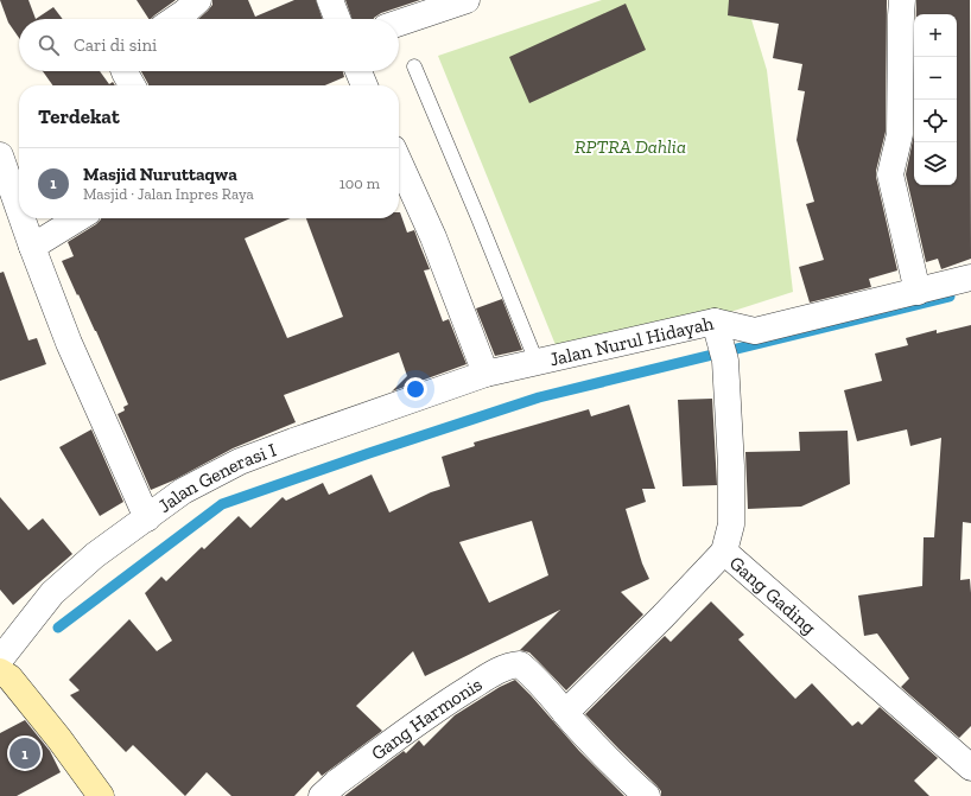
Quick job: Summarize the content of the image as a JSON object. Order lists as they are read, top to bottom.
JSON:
{
  "streets": {
    "street": [
      "Jalan Nurul Hidayah",
      "Jalan Generasi I",
      "Gang Gading",
      "Gang Harmonis"
    ]
  },
  "crossings": [
    ["Jalan Nurul Hidayah", "Jalan Generasi I"],
    ["Gang Gading", "Gang Harmonis"]
  ],
  "parks": ["RPTRA Dahlia"],
  "page": {
    "map_buttons": ["+", "−"],
    "search": "Cari di sini",
    "heading": "Terdekat",
    "list": [
      {
        "mark": "1",
        "name": "Masjid Nuruttaqwa",
        "note": "Masjid · Jalan Inpres Raya",
        "value": "100 m"
      }
    ],
    "pins": "1"
  }
}
